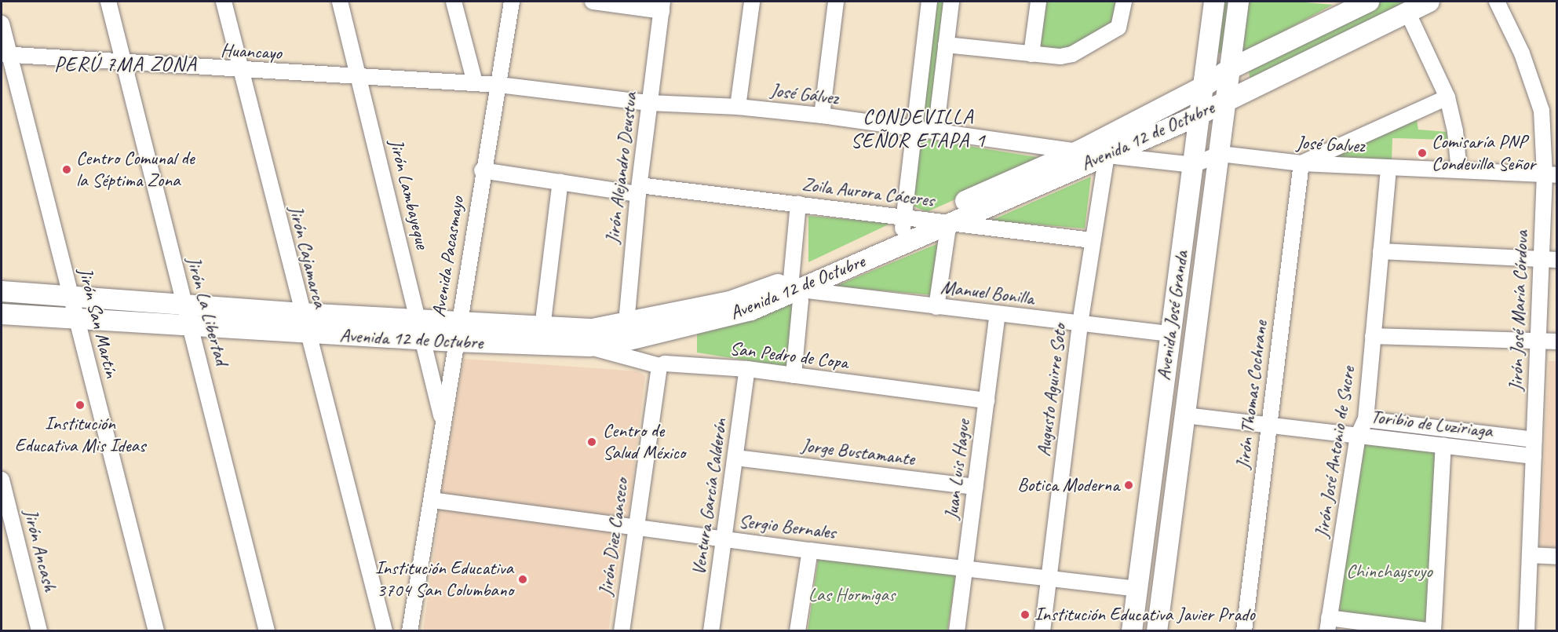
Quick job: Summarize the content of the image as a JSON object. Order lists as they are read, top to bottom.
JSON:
{
  "streets": {
    "main road": ["Avenida 12 de Octubre", "Avenida José Granda"],
    "street": [
      "Huancayo",
      "José Gálvez",
      "José Galvez",
      "Jirón Alejandro Deustua",
      "Zoila Aurora Cáceres",
      "Jirón Lambayeque",
      "Jirón Cajamarca",
      "Avenida Pacasmayo",
      "Manuel Bonilla",
      "Jirón La Libertad",
      "Jirón José María Córdova",
      "Jirón San Martín",
      "San Pedro de Copa",
      "Augusto Aguirre Soto",
      "Jirón Thomas Cochrane",
      "Toribio de Luziriaga",
      "Jorge Bustamante",
      "Jirón José Antonio de Sucre",
      "Juan Luis Hague",
      "Ventura García Calderón",
      "Sergio Bernales",
      "Jirón Diez Canseco",
      "Jirón Ancash"
    ]
  },
  "crossings": [
    ["Huancayo", "José Gálvez"],
    ["Huancayo", "Jirón Lambayeque"],
    ["Huancayo", "Jirón Cajamarca"],
    ["Huancayo", "Avenida Pacasmayo"],
    ["Huancayo", "Jirón La Libertad"],
    ["Huancayo", "Jirón San Martín"],
    ["José Gálvez", "Avenida 12 de Octubre"],
    ["José Gálvez", "José Galvez"],
    ["José Gálvez", "Jirón Alejandro Deustua"],
    ["José Gálvez", "Avenida Pacasmayo"],
    ["José Gálvez", "Augusto Aguirre Soto"],
    ["Avenida 12 de Octubre", "José Galvez"],
    ["Avenida 12 de Octubre", "Jirón Alejandro Deustua"],
    ["Avenida 12 de Octubre", "Zoila Aurora Cáceres"],
    ["Avenida 12 de Octubre", "Jirón Lambayeque"],
    ["Avenida 12 de Octubre", "Jirón Cajamarca"],
    ["Avenida 12 de Octubre", "Avenida Pacasmayo"],
    ["Avenida 12 de Octubre", "Manuel Bonilla"],
    ["Avenida 12 de Octubre", "Jirón La Libertad"],
    ["Avenida 12 de Octubre", "Avenida José Granda"],
    ["Avenida 12 de Octubre", "Jirón San Martín"],
    ["Avenida 12 de Octubre", "San Pedro de Copa"],
    ["Avenida 12 de Octubre", "Augusto Aguirre Soto"],
    ["José Galvez", "Jirón José María Córdova"],
    ["José Galvez", "Avenida José Granda"],
    ["José Galvez", "Augusto Aguirre Soto"],
    ["José Galvez", "Jirón Thomas Cochrane"],
    ["José Galvez", "Jirón José Antonio de Sucre"],
    ["Jirón Alejandro Deustua", "Zoila Aurora Cáceres"],
    ["Zoila Aurora Cáceres", "Avenida Pacasmayo"],
    ["Zoila Aurora Cáceres", "Augusto Aguirre Soto"],
    ["Jirón Lambayeque", "Avenida Pacasmayo"],
    ["Avenida Pacasmayo", "Sergio Bernales"],
    ["Manuel Bonilla", "Avenida José Granda"],
    ["Manuel Bonilla", "Augusto Aguirre Soto"],
    ["Manuel Bonilla", "Juan Luis Hague"],
    ["Jirón José María Córdova", "Toribio de Luziriaga"],
    ["Avenida José Granda", "Toribio de Luziriaga"],
    ["Avenida José Granda", "Sergio Bernales"],
    ["San Pedro de Copa", "Juan Luis Hague"],
    ["San Pedro de Copa", "Ventura García Calderón"],
    ["San Pedro de Copa", "Jirón Diez Canseco"],
    ["Augusto Aguirre Soto", "Sergio Bernales"],
    ["Jirón Thomas Cochrane", "Toribio de Luziriaga"],
    ["Toribio de Luziriaga", "Jirón José Antonio de Sucre"],
    ["Jorge Bustamante", "Juan Luis Hague"],
    ["Jorge Bustamante", "Ventura García Calderón"],
    ["Juan Luis Hague", "Sergio Bernales"],
    ["Ventura García Calderón", "Sergio Bernales"],
    ["Sergio Bernales", "Jirón Diez Canseco"]
  ],
  "districts": ["PERÚ 7MA ZONA", "CONDEVILLA SEÑOR ETAPA 1"],
  "parks": ["Chinchaysuyo", "Las Hormigas"],
  "places": [
    "Comisaría PNP Condevilla Señor",
    "Centro Comunal de la Séptima Zona",
    "Institución Educativa Mis Ideas",
    "Centro de Salud México",
    "Botica Moderna",
    "Institución Educativa 3704 San Columbano",
    "Institución Educativa Javier Prado"
  ]
}
